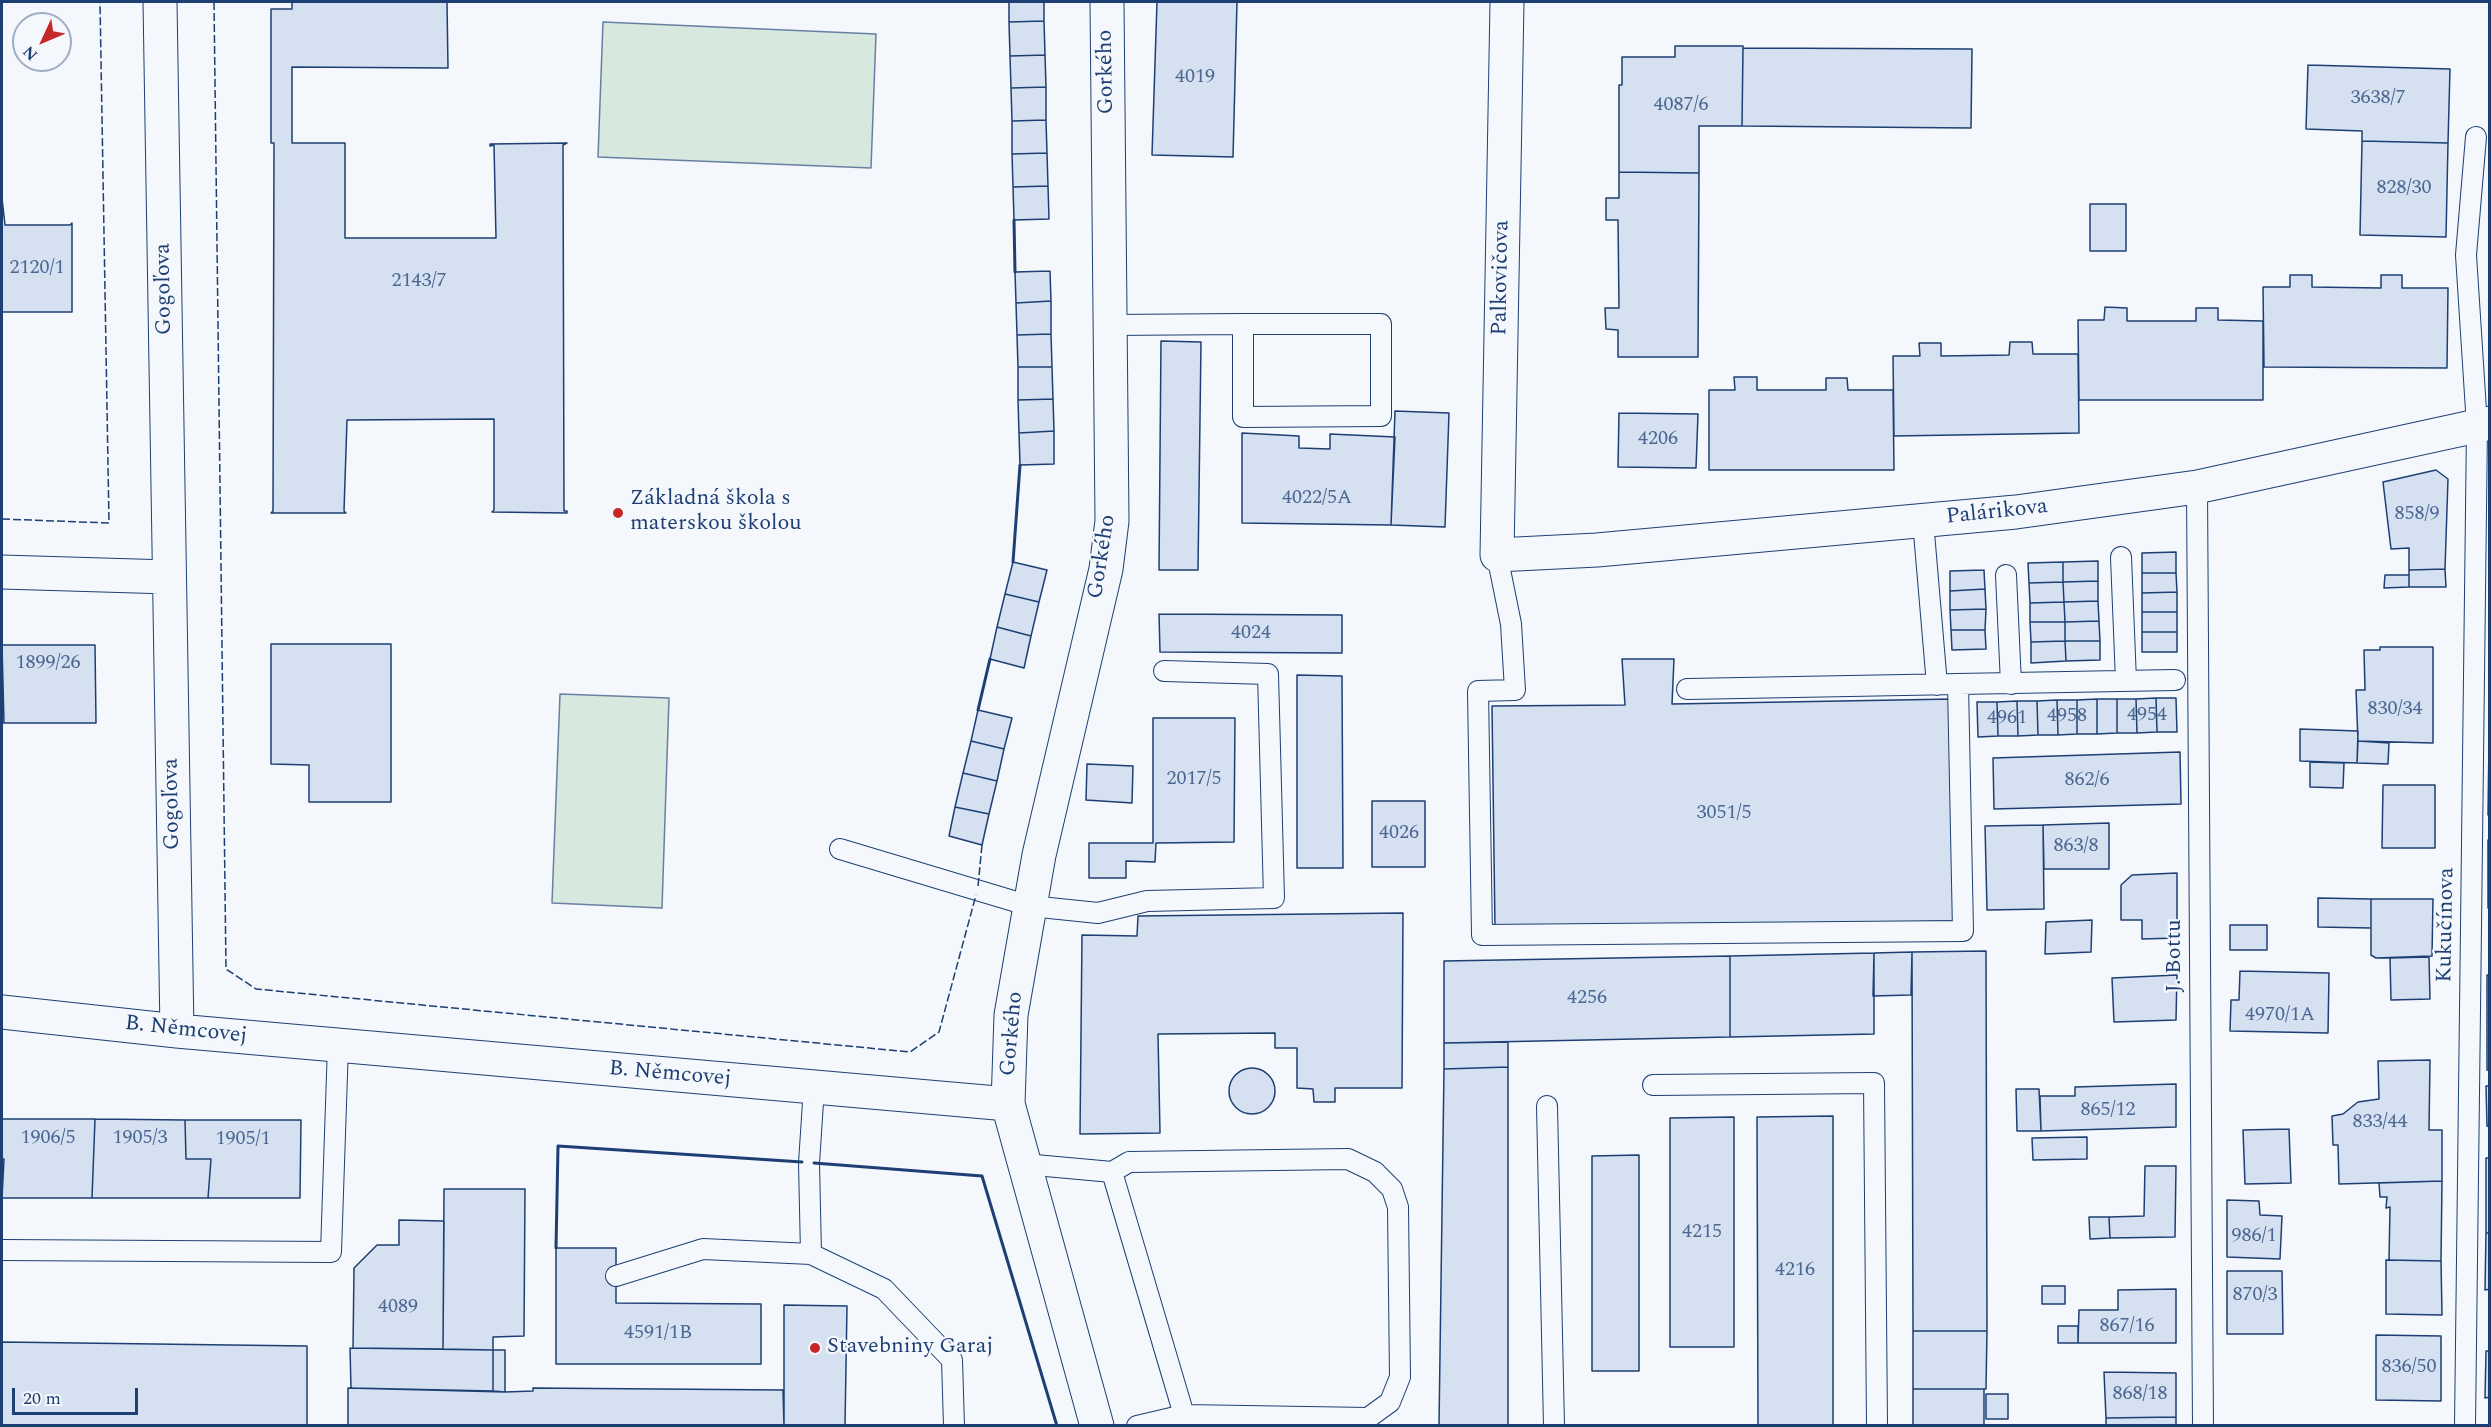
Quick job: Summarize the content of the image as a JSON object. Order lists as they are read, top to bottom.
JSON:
{
  "streets": {
    "street": [
      "Gorkého",
      "Palkovičova",
      "Gogoľova",
      "Palárikova",
      "B. Němcovej"
    ],
    "lane": ["Kukučínova", "J. Bottu"]
  },
  "crossings": [
    ["Gorkého", "B. Němcovej"],
    ["Palkovičova", "Palárikova"],
    ["Gogoľova", "B. Němcovej"],
    ["Palárikova", "Kukučínova"],
    ["Palárikova", "J. Bottu"]
  ],
  "places": ["Základná škola s materskou školou", "Stavebniny Garaj"],
  "house_numbers": [
    "4019",
    "3638/7",
    "4087/6",
    "828/30",
    "2120/1",
    "2143/7",
    "4206",
    "4022/5A",
    "858/9",
    "4024",
    "1899/26",
    "830/34",
    "4954",
    "4958",
    "4961",
    "2017/5",
    "862/6",
    "3051/5",
    "4026",
    "863/8",
    "4256",
    "4970/1A",
    "865/12",
    "833/44",
    "1906/5",
    "1905/3",
    "1905/1",
    "4215",
    "986/1",
    "4216",
    "870/3",
    "4089",
    "867/16",
    "4591/1B",
    "836/50",
    "868/18"
  ],
  "scale_bar": "20 m",
  "north": "bottom left"
}
